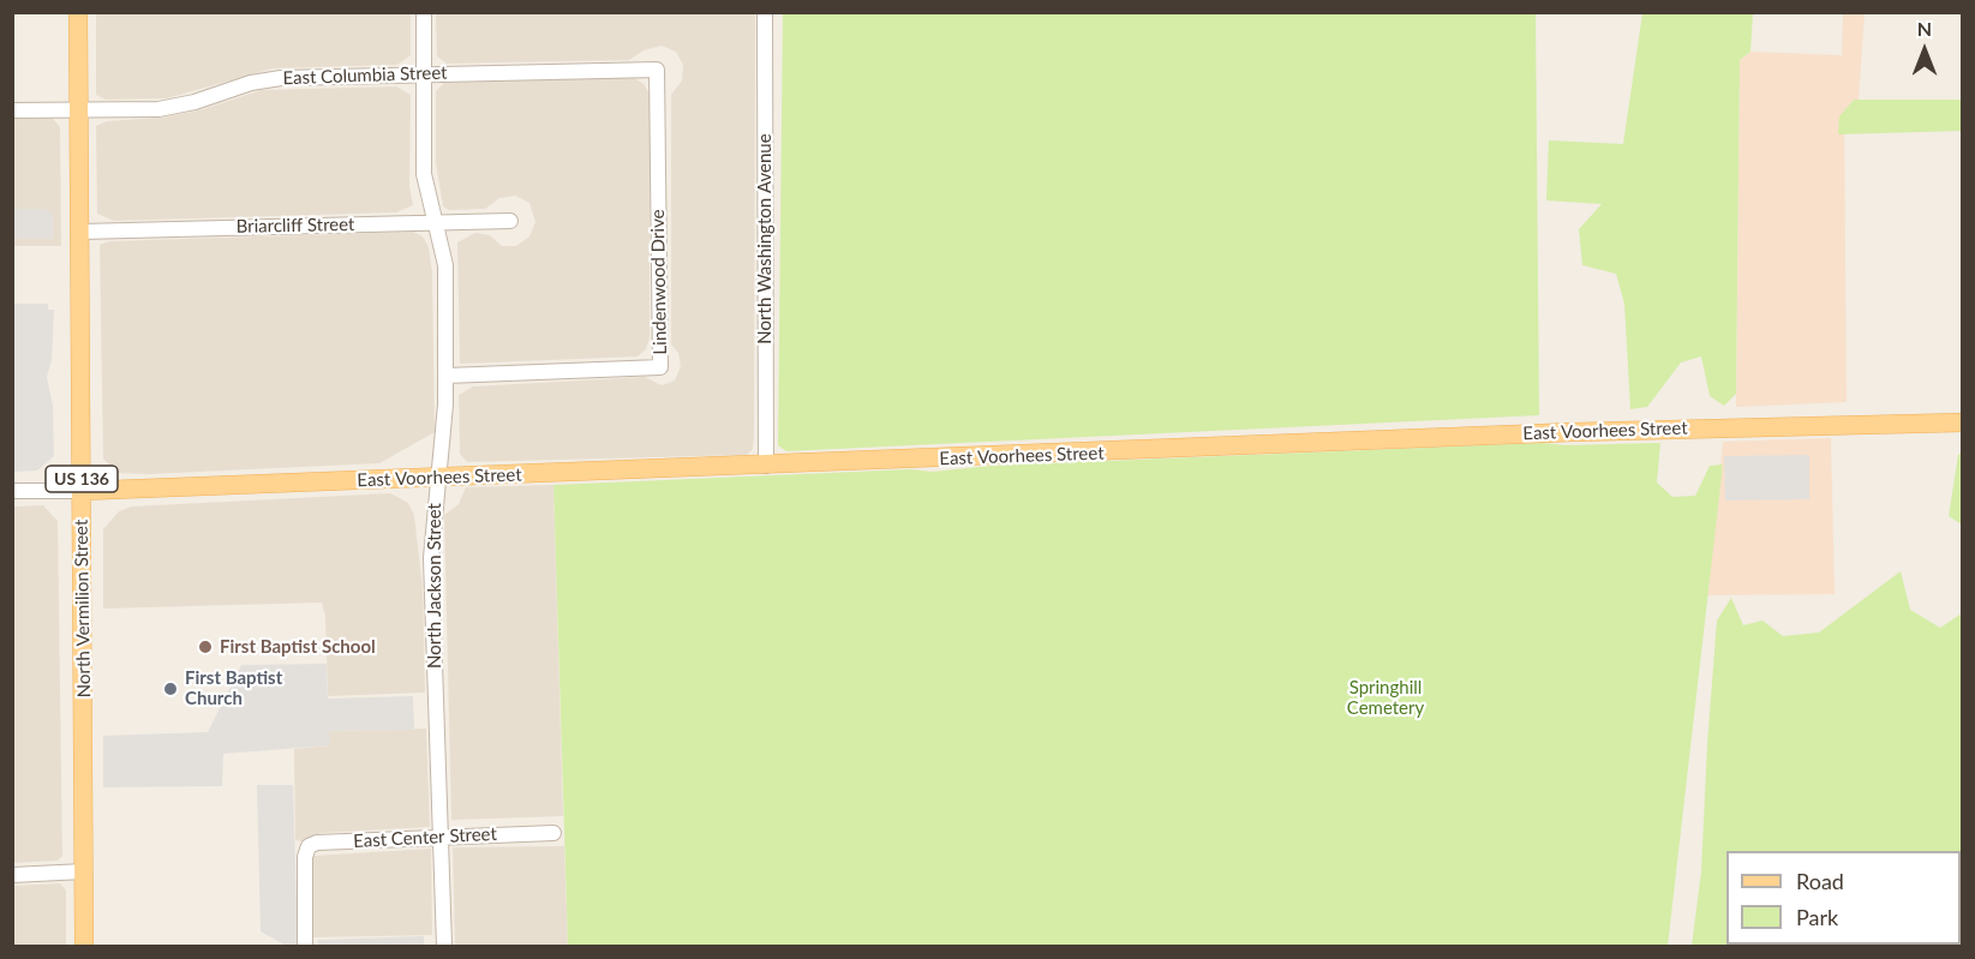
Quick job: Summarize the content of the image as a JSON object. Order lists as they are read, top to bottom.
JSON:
{
  "streets": {
    "main road": ["East Voorhees Street", "US 136", "North Vermilion Street"],
    "street": [
      "East Columbia Street",
      "Briarcliff Street",
      "North Washington Avenue",
      "Lindenwood Drive",
      "North Jackson Street",
      "East Center Street"
    ]
  },
  "crossings": [
    ["East Columbia Street", "Lindenwood Drive"],
    ["East Columbia Street", "North Jackson Street"],
    ["East Columbia Street", "North Vermilion Street"],
    ["Briarcliff Street", "North Jackson Street"],
    ["Briarcliff Street", "North Vermilion Street"],
    ["North Washington Avenue", "East Voorhees Street"],
    ["Lindenwood Drive", "North Jackson Street"],
    ["East Voorhees Street", "North Jackson Street"],
    ["East Voorhees Street", "North Vermilion Street"],
    ["North Jackson Street", "East Center Street"]
  ],
  "parks": ["Springhill Cemetery"],
  "places": ["First Baptist School", "First Baptist Church"],
  "legend": ["Road", "Park"],
  "north": "top"
}
